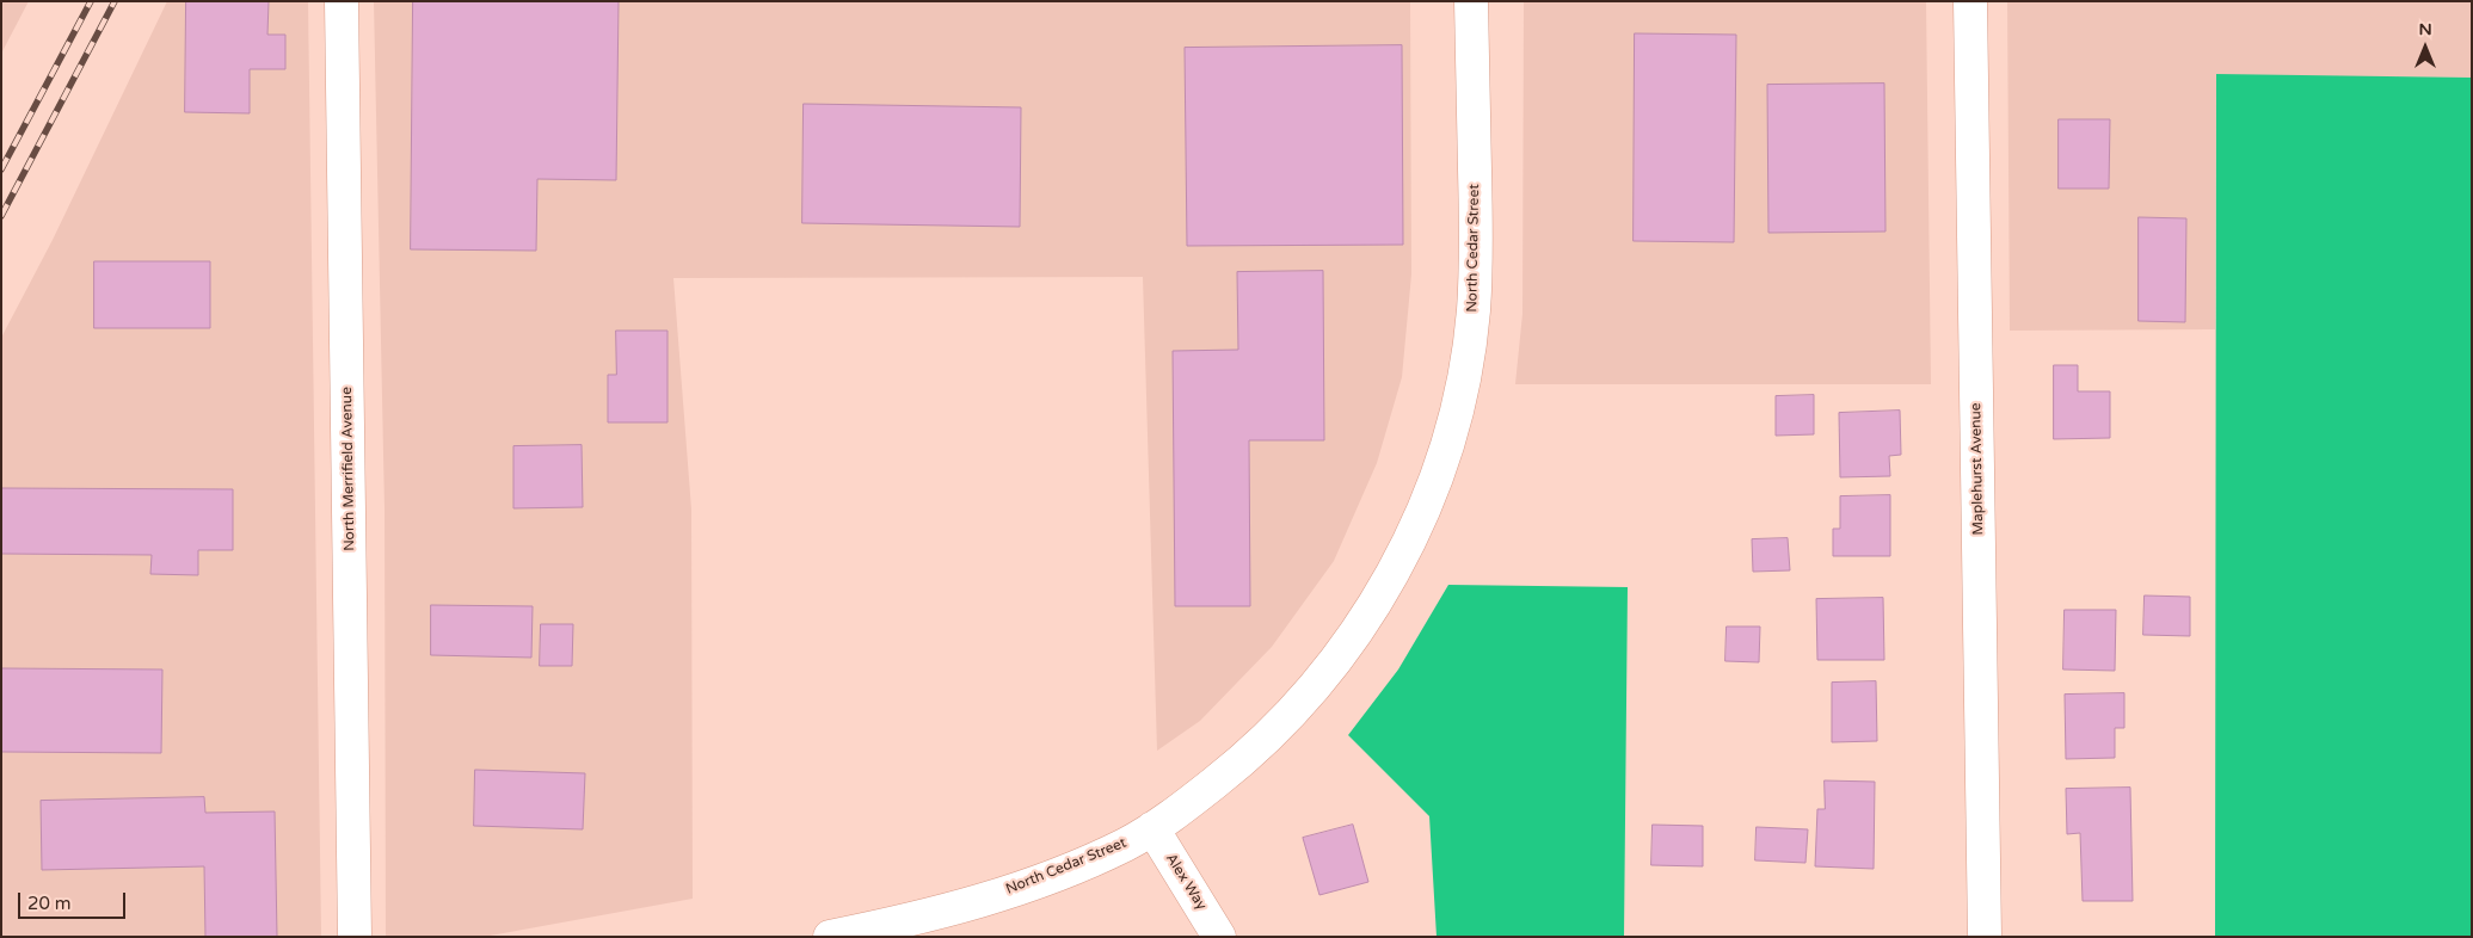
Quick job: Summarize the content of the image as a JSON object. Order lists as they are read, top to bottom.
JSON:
{
  "streets": {
    "street": [
      "North Cedar Street",
      "North Merrifield Avenue",
      "Maplehurst Avenue",
      "Alex Way"
    ]
  },
  "crossings": [
    ["North Cedar Street", "Alex Way"]
  ],
  "scale_bar": "20 m",
  "north": "top"
}
